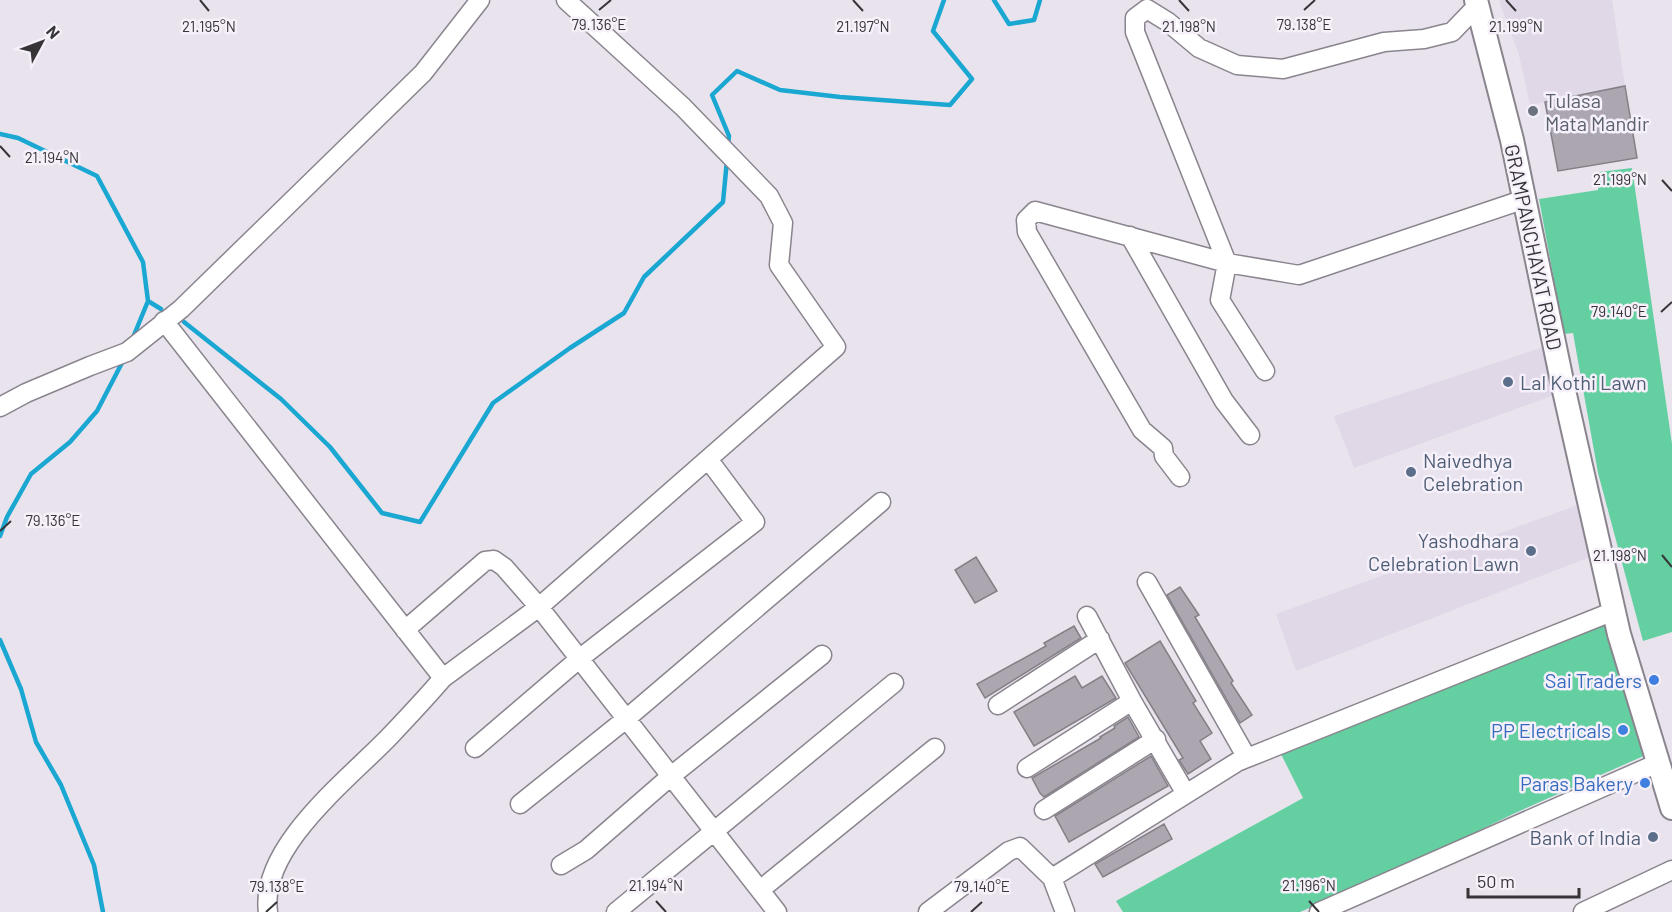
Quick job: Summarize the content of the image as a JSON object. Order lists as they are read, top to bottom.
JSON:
{
  "streets": {
    "street": ["GRAMPANCHAYAT ROAD"]
  },
  "places": [
    "Tulasa Mata Mandir",
    "Lal Kothi Lawn",
    "Naivedhya Celebration",
    "Yashodhara Celebration Lawn",
    "Sai Traders",
    "PP Electricals",
    "Paras Bakery",
    "Bank of India"
  ],
  "scale_bar": "50 m",
  "north": "top right",
  "coordinates": [
    "79.136°E",
    "79.138°E",
    "21.195°N",
    "21.197°N",
    "21.198°N",
    "21.199°N",
    "21.194°N",
    "79.140°E",
    "21.196°N"
  ]
}
